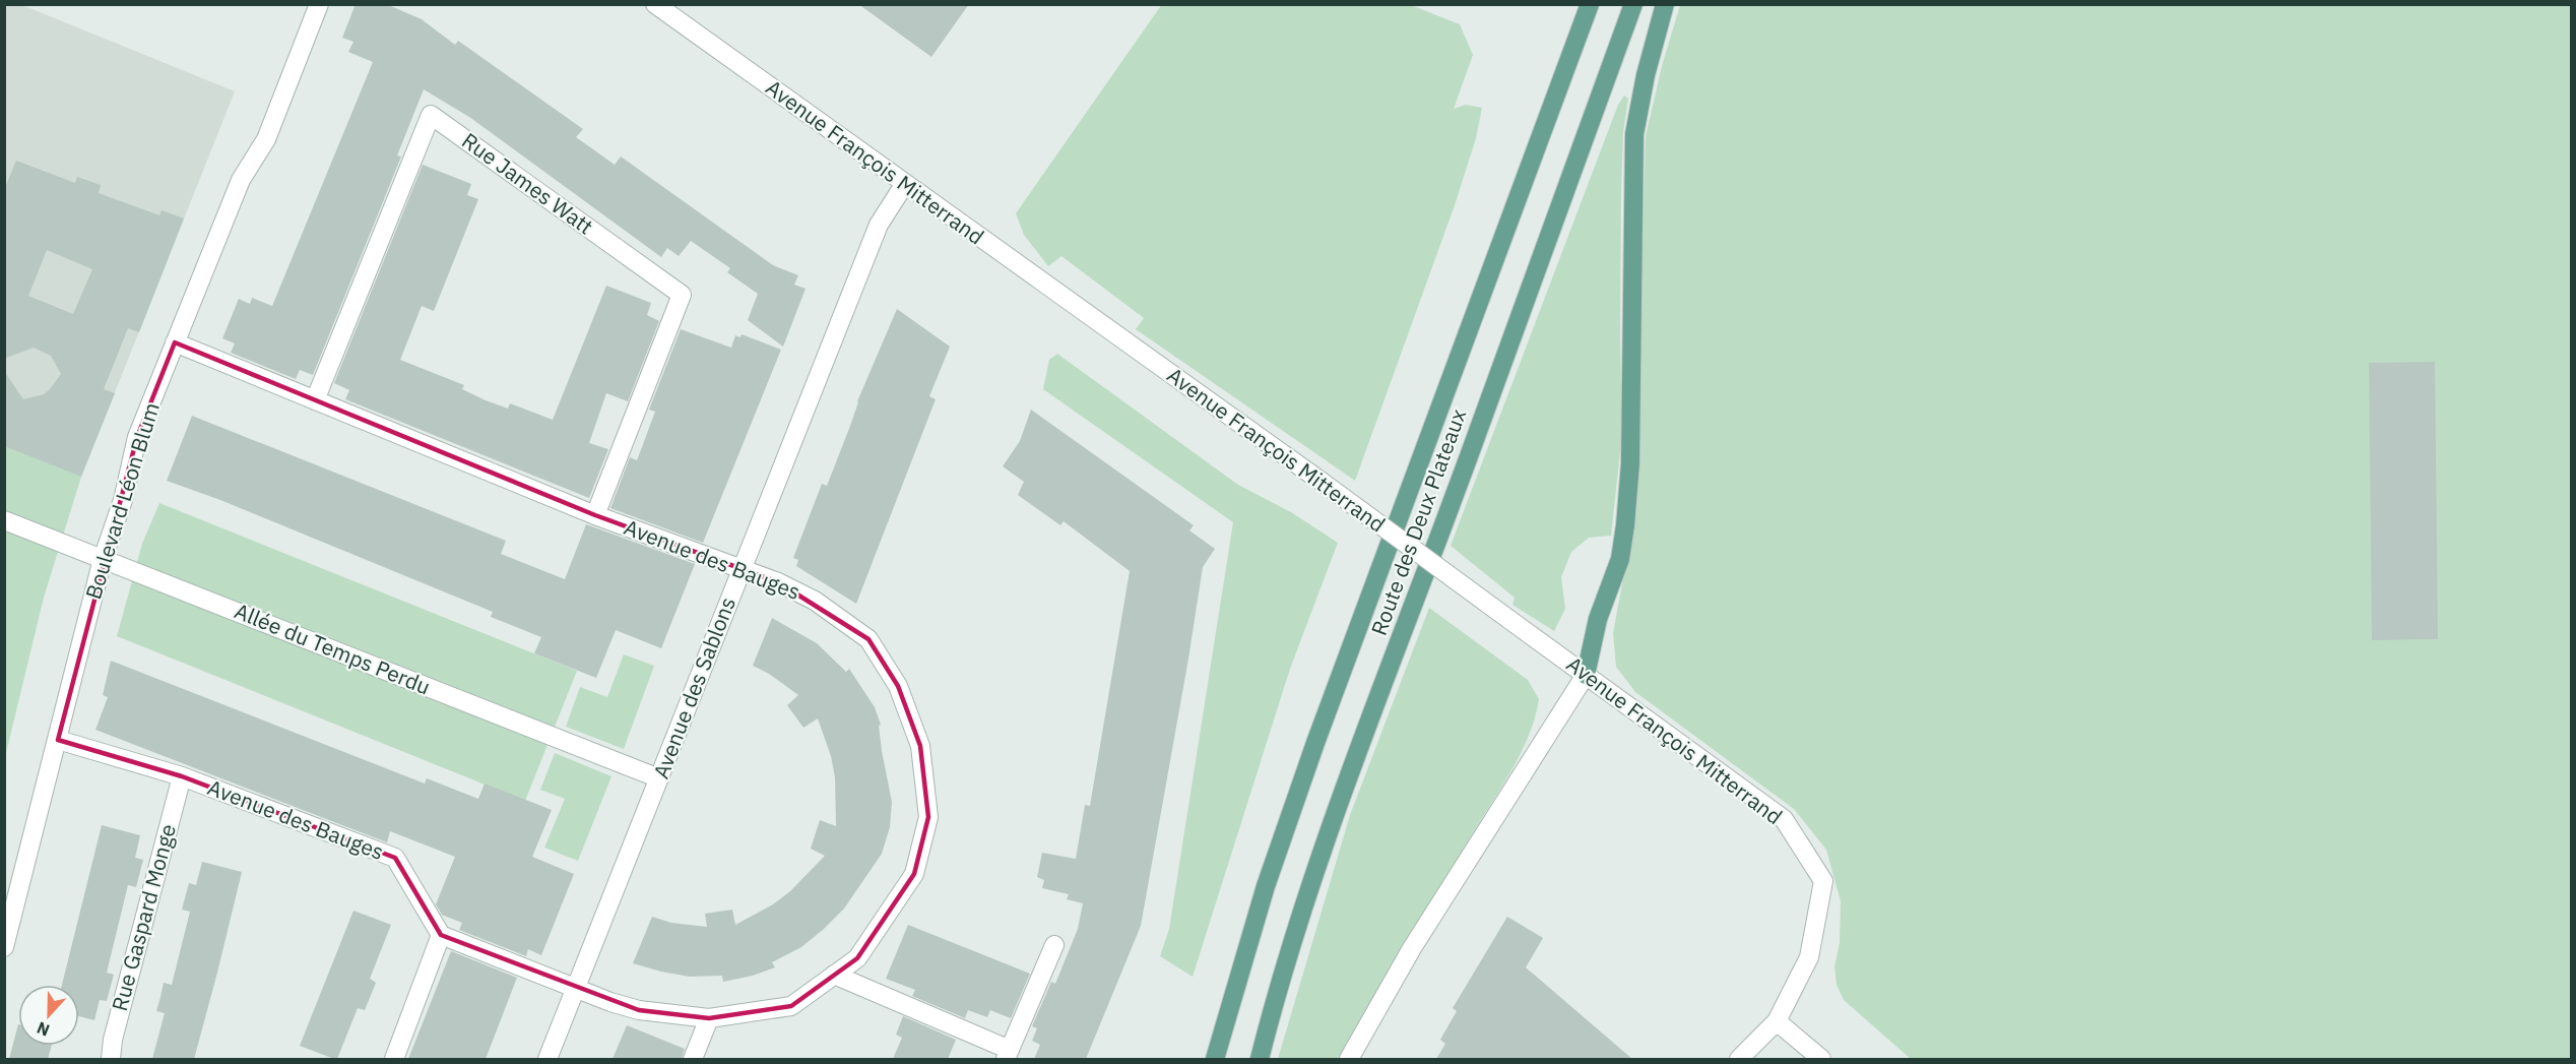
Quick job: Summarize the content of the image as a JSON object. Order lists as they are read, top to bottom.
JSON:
{
  "streets": {
    "main road": ["Route des Deux Plateaux"],
    "street": [
      "Avenue François Mitterrand",
      "Rue James Watt",
      "Boulevard Léon Blum",
      "Avenue des Bauges",
      "Allée du Temps Perdu",
      "Avenue des Sablons",
      "Rue Gaspard Monge"
    ]
  },
  "crossings": [
    ["Avenue François Mitterrand", "Avenue des Sablons"],
    ["Rue James Watt", "Avenue des Bauges"],
    ["Boulevard Léon Blum", "Avenue des Bauges"],
    ["Boulevard Léon Blum", "Allée du Temps Perdu"],
    ["Avenue des Bauges", "Avenue des Sablons"],
    ["Avenue des Bauges", "Rue Gaspard Monge"],
    ["Allée du Temps Perdu", "Avenue des Sablons"]
  ],
  "north": "bottom"
}
